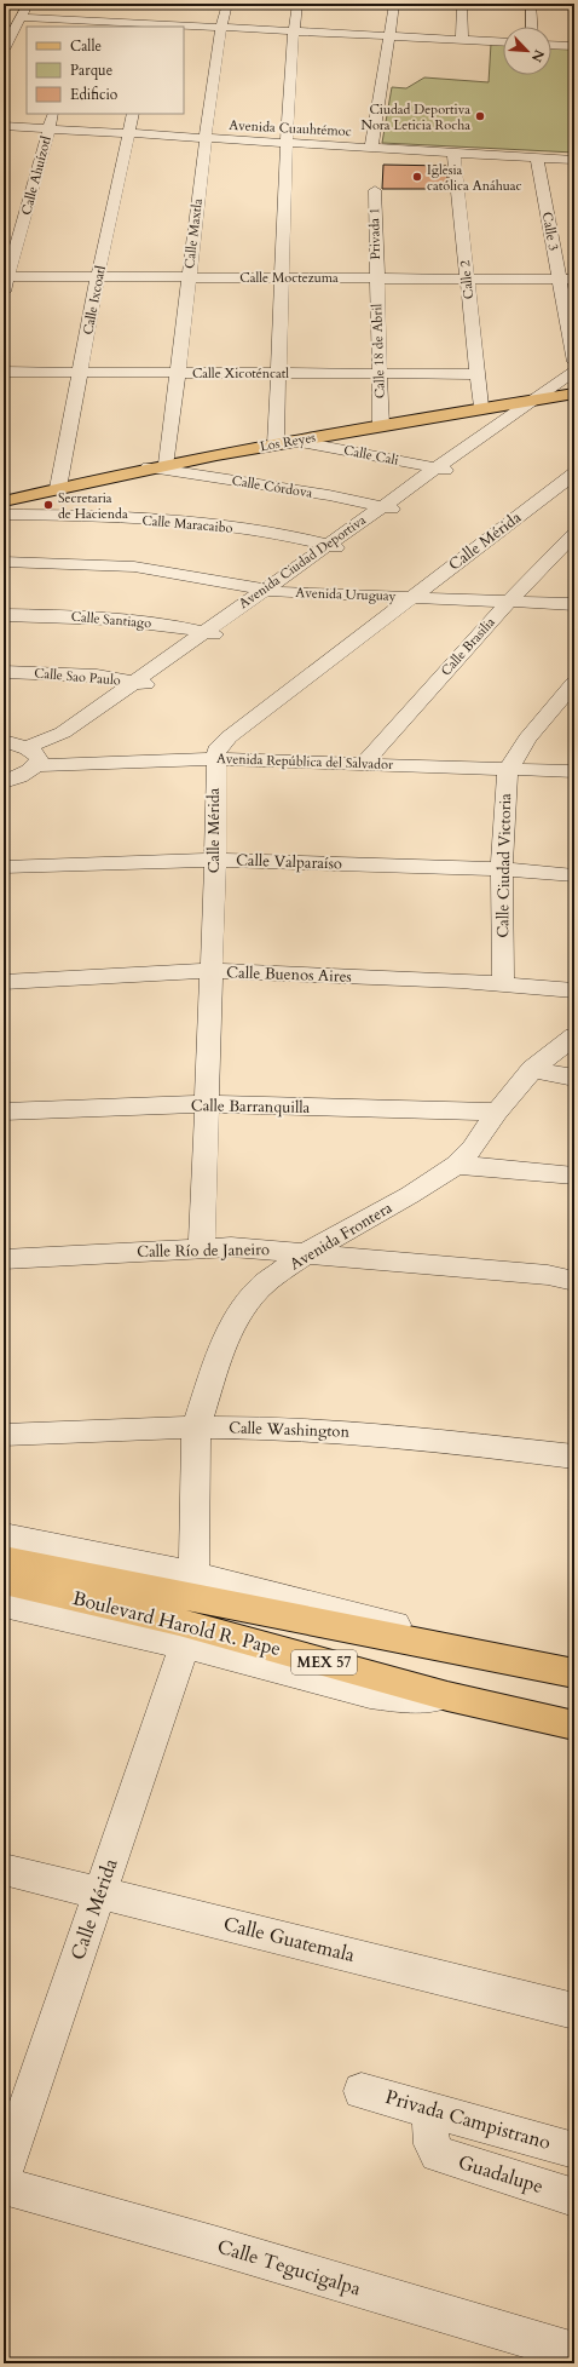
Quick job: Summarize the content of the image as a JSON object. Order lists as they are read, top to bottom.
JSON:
{
  "streets": {
    "main road": ["Los Reyes", "Boulevard Harold R. Pape", "MEX 57"],
    "street": [
      "Avenida Cuauhtémoc",
      "Calle Ahuízotl",
      "Calle 3",
      "Calle Maxtla",
      "Privada 1",
      "Calle Moctezuma",
      "Calle 2",
      "Calle Ixcoatl",
      "Calle 18 de Abril",
      "Calle Xicoténcatl",
      "Calle Cali",
      "Calle Córdova",
      "Calle Maracaibo",
      "Calle Mérida",
      "Avenida Ciudad Deportiva",
      "Avenida Uruguay",
      "Calle Santiago",
      "Calle Brasilia",
      "Calle Sao Paulo",
      "Avenida República del Salvador",
      "Calle Valparaíso",
      "Calle Ciudad Victoria",
      "Calle Buenos Aires",
      "Calle Barranquilla",
      "Avenida Frontera",
      "Calle Río de Janeiro",
      "Calle Washington",
      "Calle Guatemala",
      "Privada Campistrano",
      "Guadalupe",
      "Calle Tegucigalpa"
    ]
  },
  "crossings": [
    ["Avenida Cuauhtémoc", "Calle Ahuízotl"],
    ["Avenida Cuauhtémoc", "Calle 3"],
    ["Avenida Cuauhtémoc", "Calle Maxtla"],
    ["Avenida Cuauhtémoc", "Calle 2"],
    ["Avenida Cuauhtémoc", "Calle Ixcoatl"],
    ["Calle Ahuízotl", "Calle Moctezuma"],
    ["Calle 3", "Calle Moctezuma"],
    ["Calle Maxtla", "Calle Moctezuma"],
    ["Calle Maxtla", "Calle Xicoténcatl"],
    ["Calle Maxtla", "Los Reyes"],
    ["Privada 1", "Calle Moctezuma"],
    ["Privada 1", "Calle 18 de Abril"],
    ["Calle Moctezuma", "Calle 2"],
    ["Calle Moctezuma", "Calle Ixcoatl"],
    ["Calle Moctezuma", "Calle 18 de Abril"],
    ["Calle 2", "Calle Xicoténcatl"],
    ["Calle 2", "Los Reyes"],
    ["Calle Ixcoatl", "Calle Xicoténcatl"],
    ["Calle Ixcoatl", "Los Reyes"],
    ["Calle 18 de Abril", "Calle Xicoténcatl"],
    ["Calle 18 de Abril", "Los Reyes"],
    ["Los Reyes", "Calle Cali"],
    ["Los Reyes", "Calle Córdova"],
    ["Los Reyes", "Avenida Ciudad Deportiva"],
    ["Calle Cali", "Avenida Ciudad Deportiva"],
    ["Calle Córdova", "Avenida Ciudad Deportiva"],
    ["Calle Maracaibo", "Avenida Ciudad Deportiva"],
    ["Calle Mérida", "Avenida Uruguay"],
    ["Calle Mérida", "Avenida República del Salvador"],
    ["Calle Mérida", "Calle Valparaíso"],
    ["Calle Mérida", "Calle Buenos Aires"],
    ["Calle Mérida", "Calle Barranquilla"],
    ["Calle Mérida", "Calle Río de Janeiro"],
    ["Calle Mérida", "Calle Guatemala"],
    ["Avenida Ciudad Deportiva", "Avenida Uruguay"],
    ["Avenida Ciudad Deportiva", "Calle Santiago"],
    ["Avenida Ciudad Deportiva", "Calle Sao Paulo"],
    ["Avenida Ciudad Deportiva", "Avenida República del Salvador"],
    ["Avenida Uruguay", "Calle Brasilia"],
    ["Calle Brasilia", "Avenida República del Salvador"],
    ["Avenida República del Salvador", "Calle Ciudad Victoria"],
    ["Calle Valparaíso", "Calle Ciudad Victoria"],
    ["Calle Ciudad Victoria", "Calle Buenos Aires"],
    ["Calle Barranquilla", "Avenida Frontera"],
    ["Avenida Frontera", "Calle Río de Janeiro"],
    ["Avenida Frontera", "Calle Washington"],
    ["Privada Campistrano", "Guadalupe"]
  ],
  "places": ["Ciudad Deportiva Nora Leticia Rocha", "Iglesia católica Anáhuac", "Secretaria de Hacienda"],
  "legend": ["Calle", "Parque", "Edificio"],
  "north": "bottom right"
}
